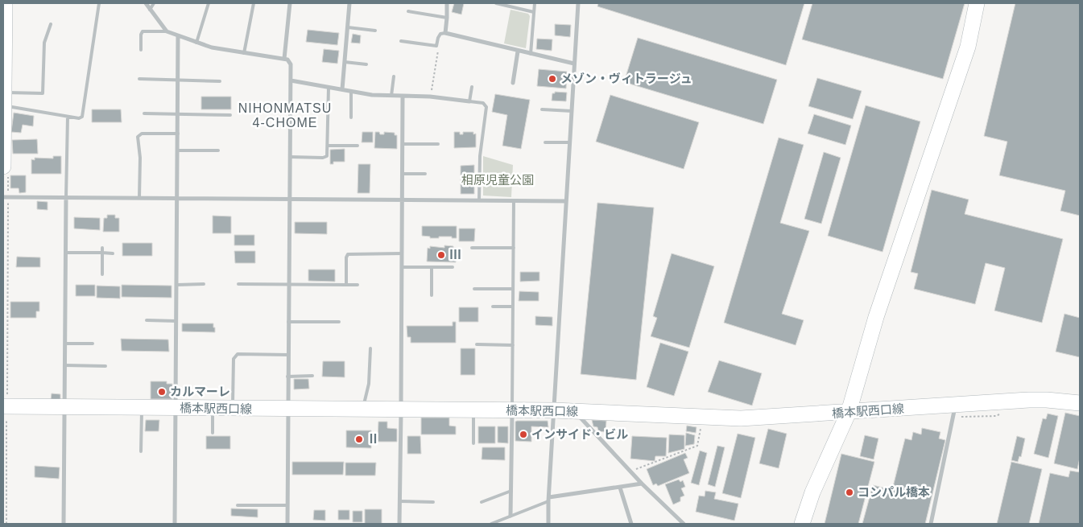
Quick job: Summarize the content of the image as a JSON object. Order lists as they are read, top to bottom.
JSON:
{
  "streets": {
    "street": ["橋本駅西口線"]
  },
  "districts": ["NIHONMATSU 4-CHOME"],
  "parks": ["相原児童公園"],
  "places": [
    "メゾン・ヴィトラージュ",
    "Ⅲ",
    "カルマーレ",
    "インサイド・ビル",
    "Ⅱ",
    "コンパル橋本"
  ]
}
